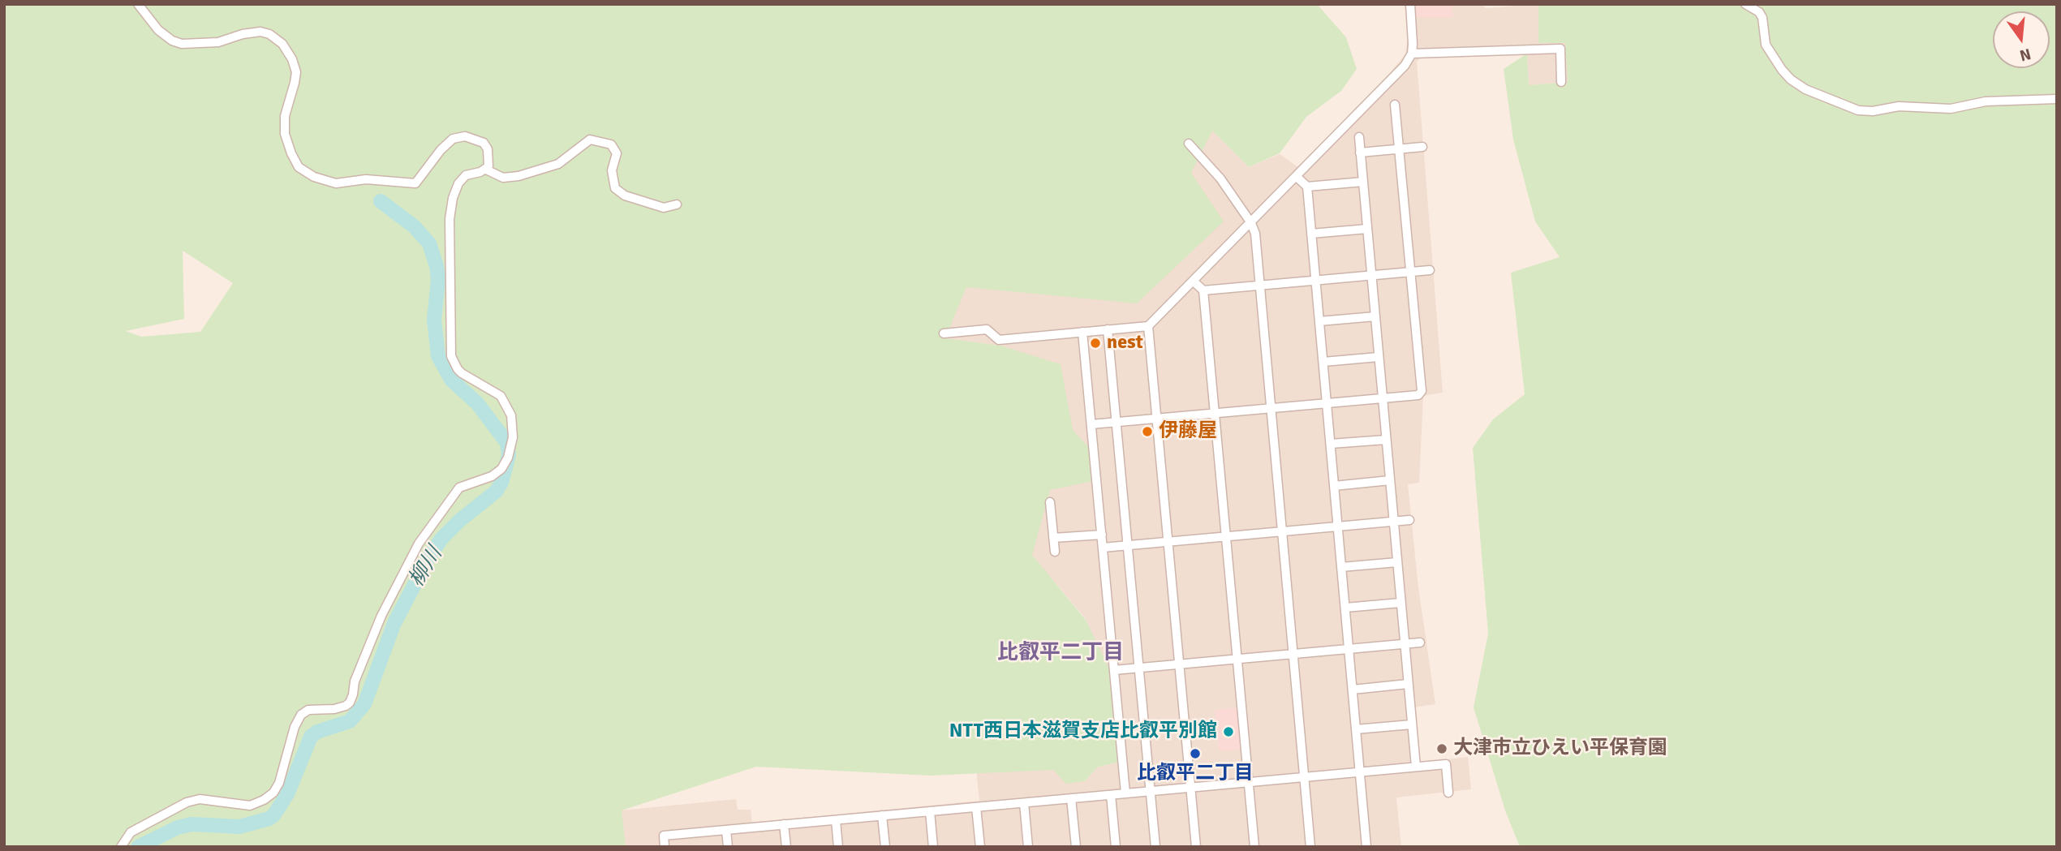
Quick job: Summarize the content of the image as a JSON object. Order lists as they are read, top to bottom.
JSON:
{
  "districts": ["比叡平二丁目"],
  "water": ["柳川"],
  "places": [
    "nest",
    "伊藤屋",
    "NTT西日本滋賀支店比叡平別館",
    "大津市立ひえい平保育園",
    "比叡平二丁目"
  ],
  "north": "bottom"
}
